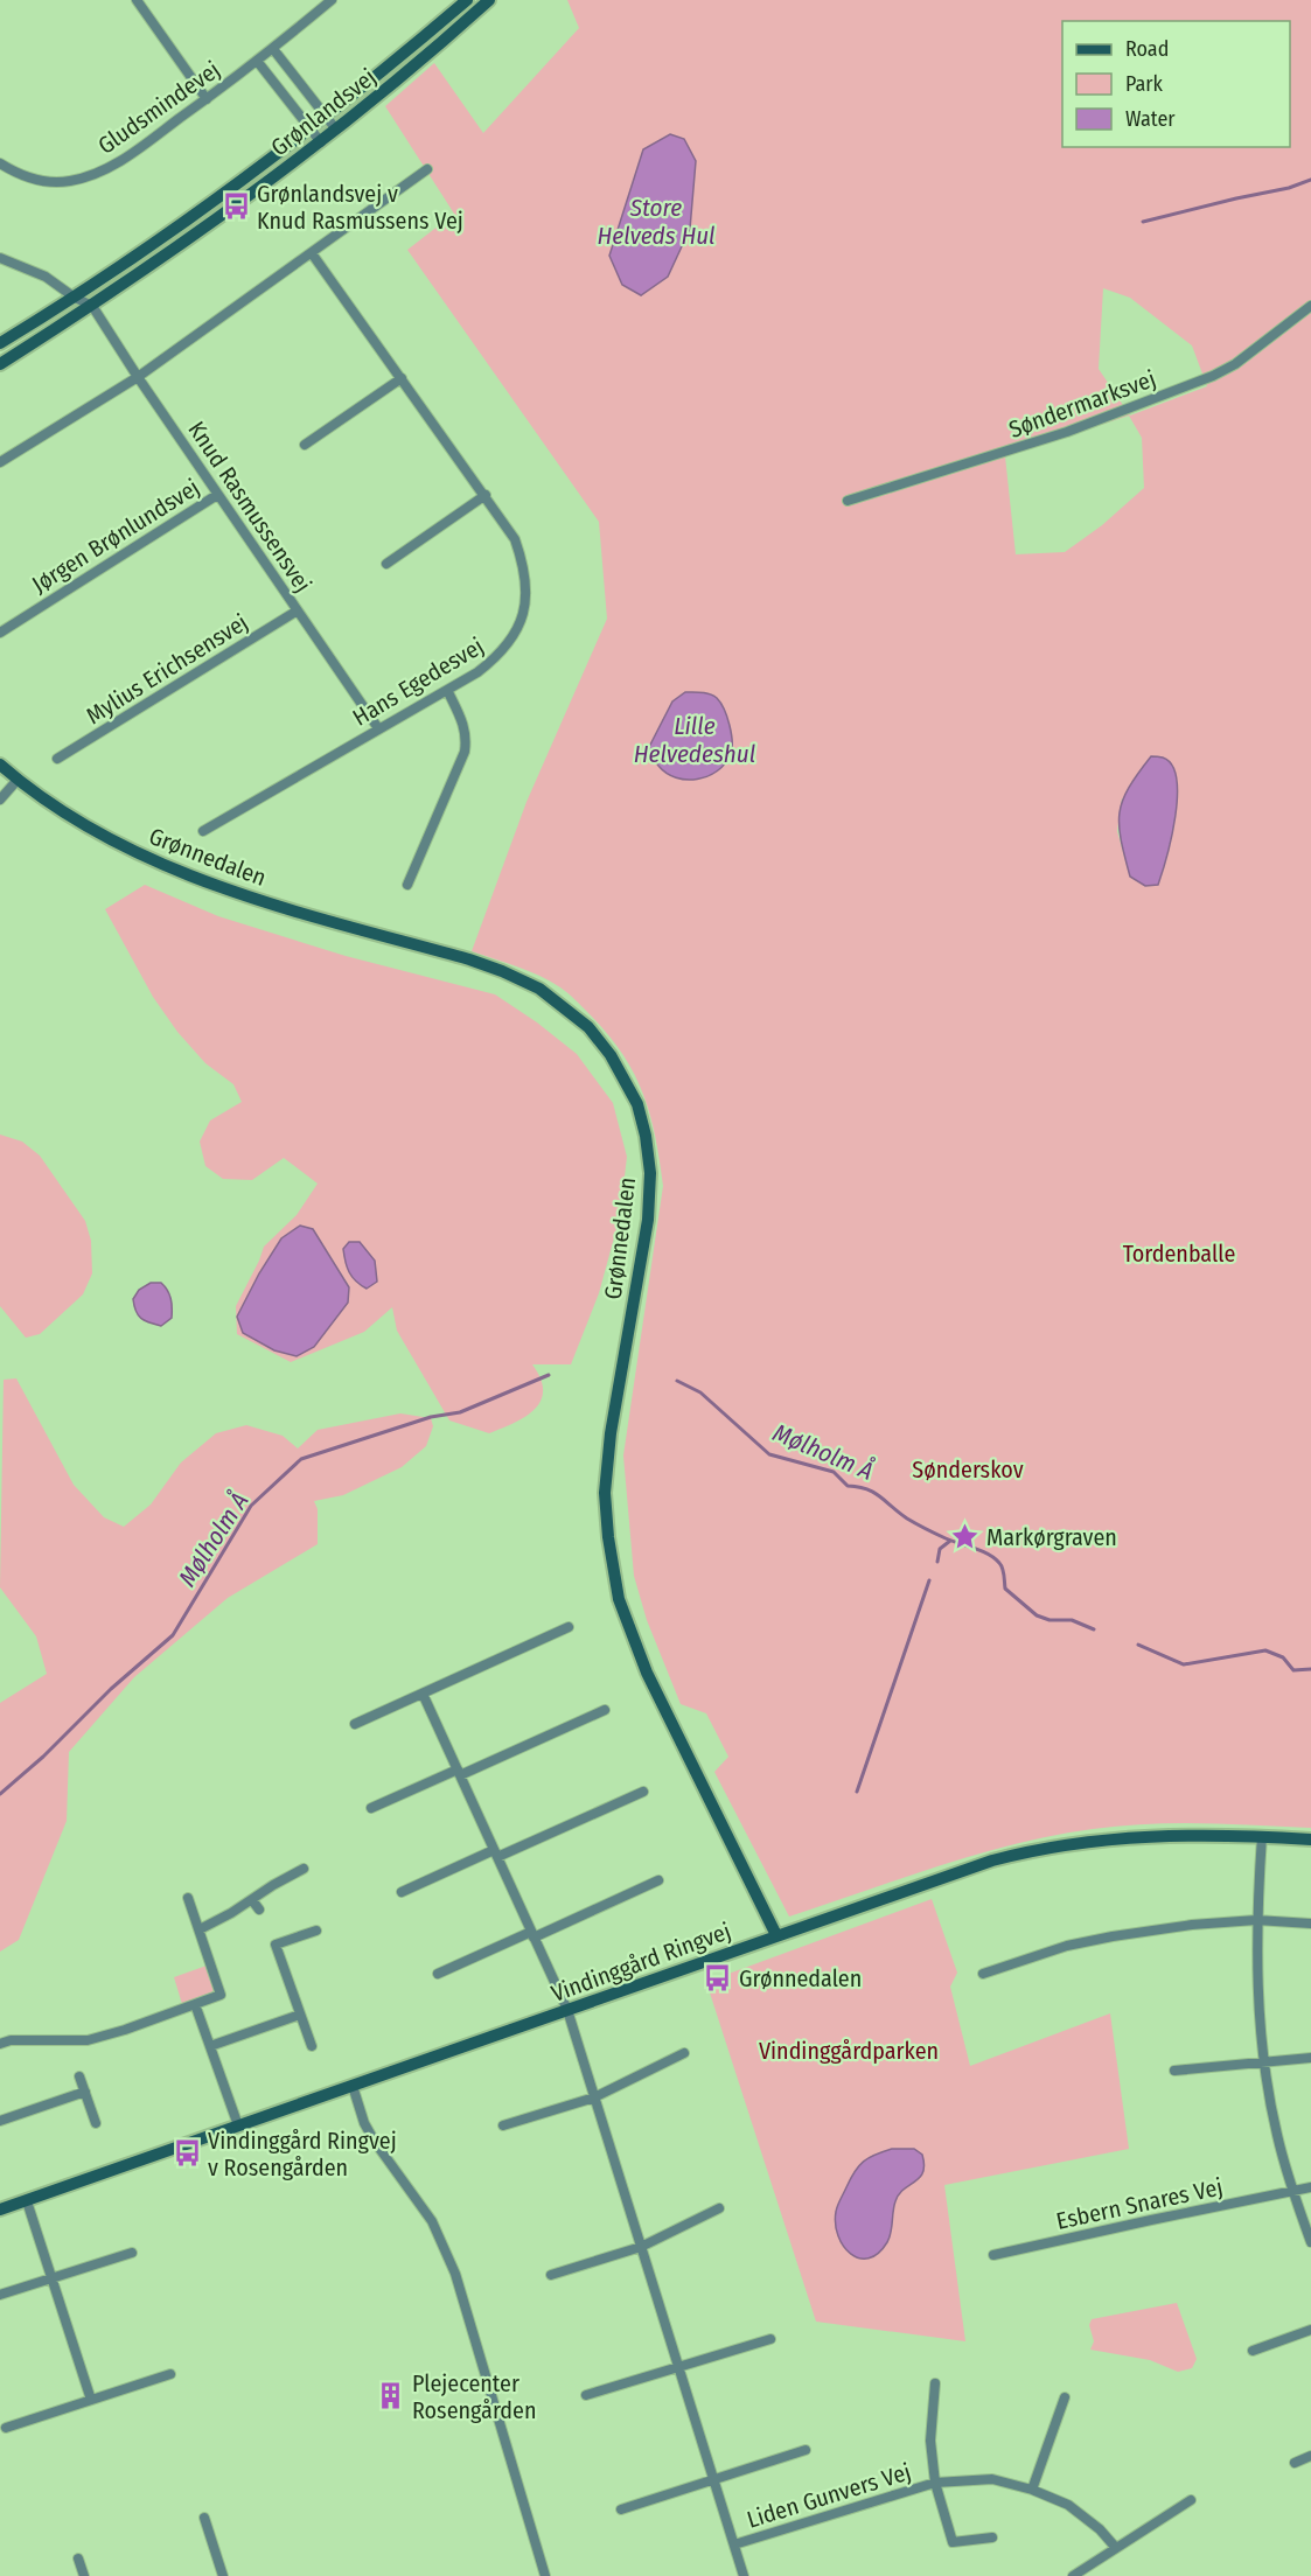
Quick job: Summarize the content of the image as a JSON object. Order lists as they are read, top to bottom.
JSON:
{
  "streets": {
    "street": [
      "Gludsmindevej",
      "Grønlandsvej",
      "Søndermarksvej",
      "Knud Rasmussensvej",
      "Jørgen Brønlundsvej",
      "Mylius Erichsensvej",
      "Hans Egedesvej",
      "Grønnedalen",
      "Vindinggård Ringvej",
      "Esbern Snares Vej",
      "Liden Gunvers Vej"
    ]
  },
  "crossings": [
    ["Grønlandsvej", "Knud Rasmussensvej"],
    ["Knud Rasmussensvej", "Jørgen Brønlundsvej"],
    ["Knud Rasmussensvej", "Mylius Erichsensvej"],
    ["Knud Rasmussensvej", "Hans Egedesvej"],
    ["Grønnedalen", "Vindinggård Ringvej"]
  ],
  "water": ["Store Helveds Hul", "Lille Helvedeshul", "Mølholm Å"],
  "parks": ["Tordenballe", "Sønderskov", "Vindinggårdparken"],
  "places": {
    "bus stop": ["Grønlandsvej v Knud Rasmussens Vej", "Grønnedalen", "Vindinggård Ringvej v Rosengården"],
    "place": ["Markørgraven"],
    "building": ["Plejecenter Rosengården"]
  },
  "legend": ["Road", "Park", "Water"]
}
